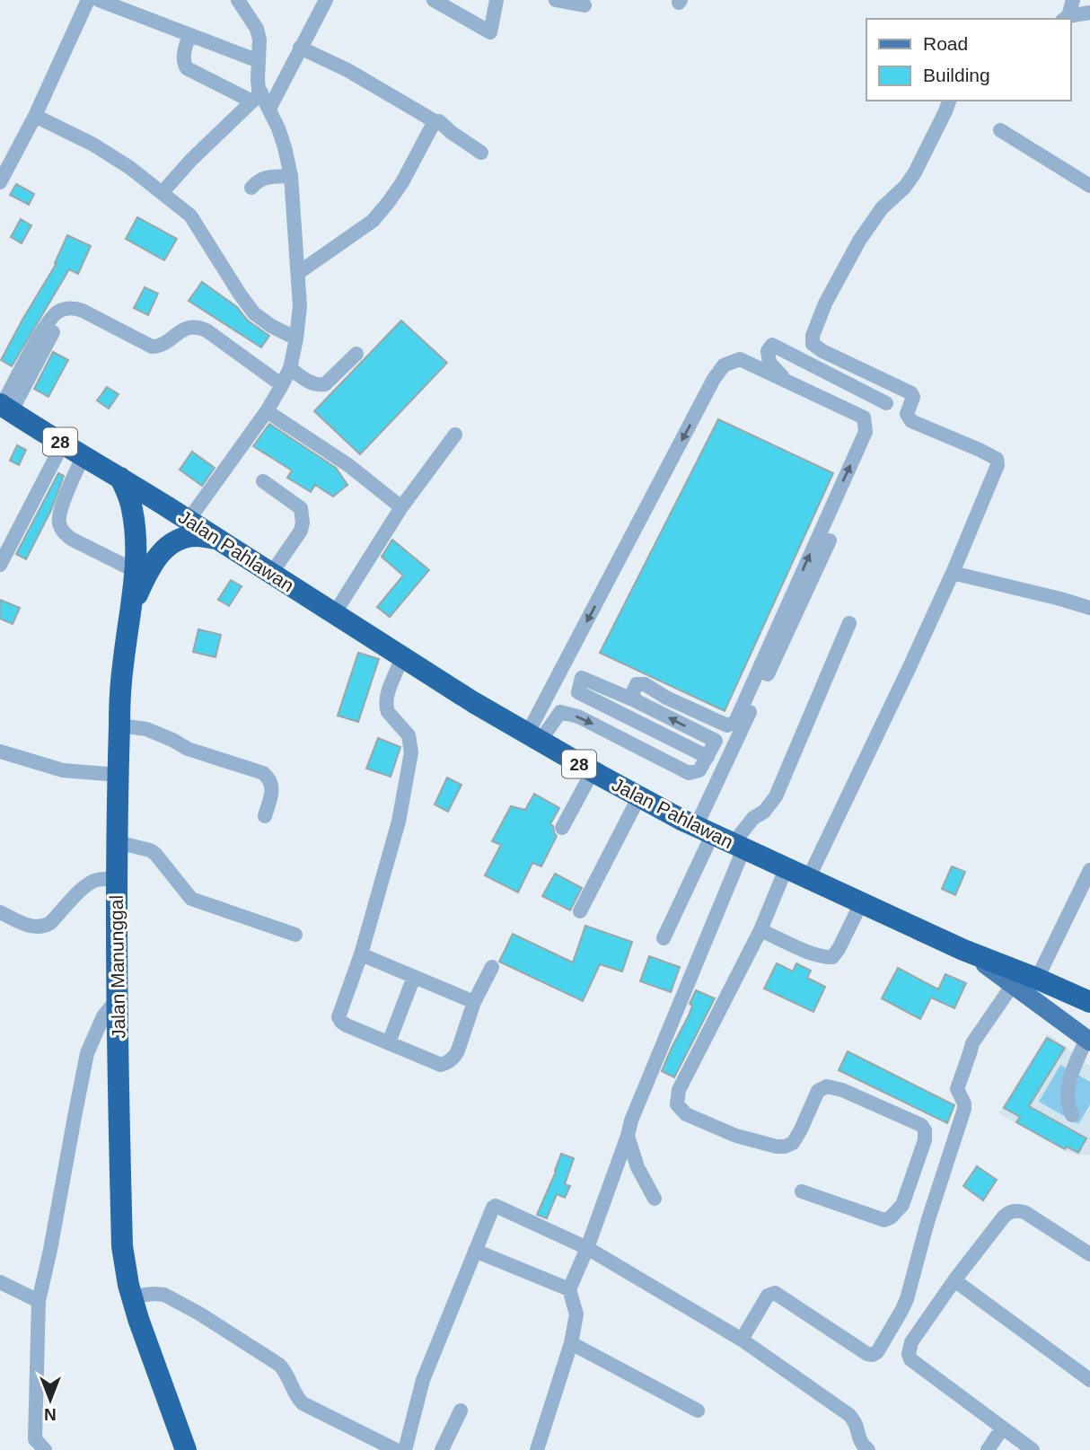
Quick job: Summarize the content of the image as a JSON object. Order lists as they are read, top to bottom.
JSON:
{
  "streets": {
    "highway": ["28", "Jalan Pahlawan", "Jalan Manunggal"]
  },
  "crossings": [
    ["28", "Jalan Pahlawan"],
    ["28", "Jalan Manunggal"],
    ["Jalan Pahlawan", "Jalan Manunggal"]
  ],
  "legend": ["Road", "Building"],
  "north": "bottom"
}
